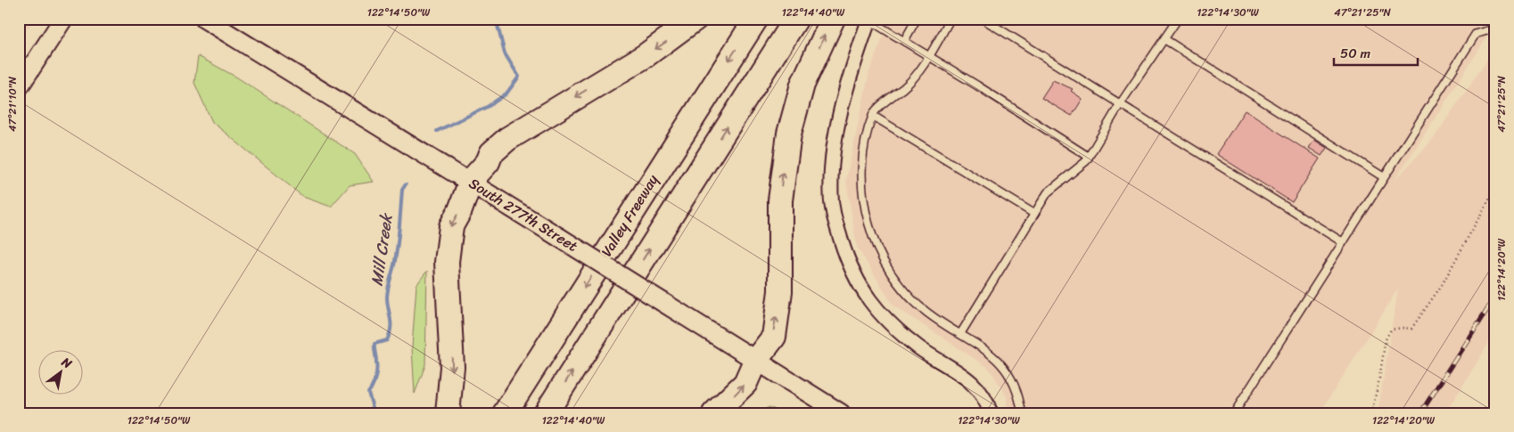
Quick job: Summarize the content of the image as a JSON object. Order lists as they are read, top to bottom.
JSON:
{
  "streets": {
    "highway": ["Valley Freeway"],
    "main road": ["South 277th Street"]
  },
  "water": ["Mill Creek"],
  "scale_bar": "50 m",
  "north": "top right",
  "coordinates": [
    "122°14'50\"W",
    "122°14'40\"W",
    "122°14'30\"W",
    "47°21'25\"N",
    "47°21'10\"N",
    "122°14'20\"W"
  ]
}
